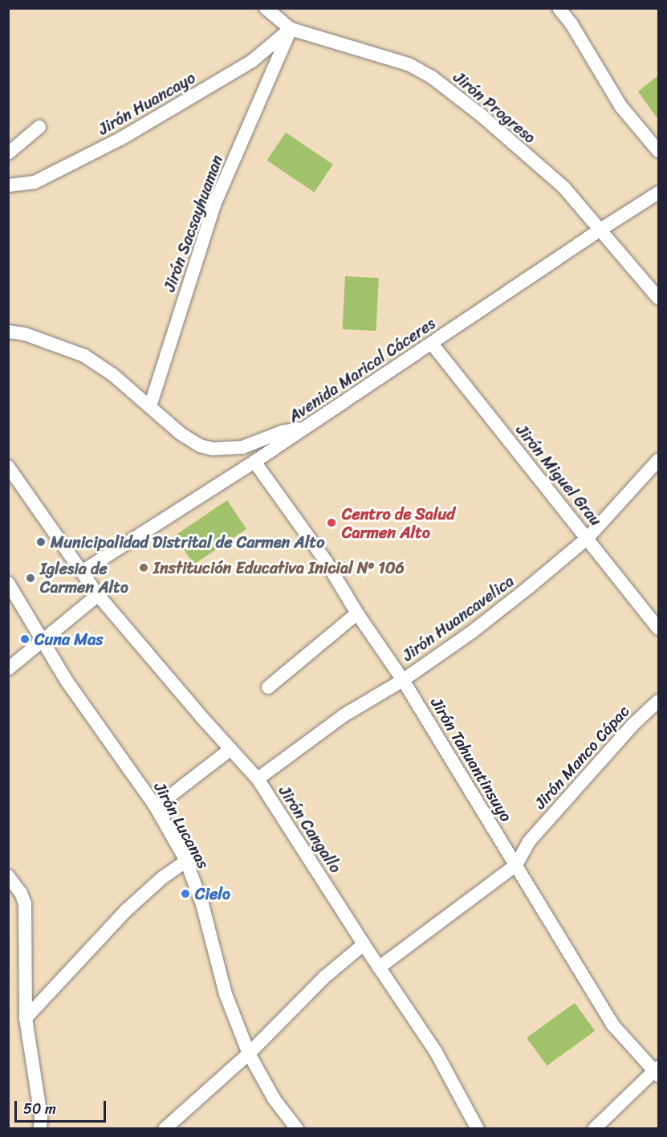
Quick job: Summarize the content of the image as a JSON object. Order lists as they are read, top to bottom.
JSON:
{
  "streets": {
    "street": [
      "Jirón Huancayo",
      "Jirón Progreso",
      "Jirón Sacsayhuaman",
      "Avenida Marical Cáceres",
      "Jirón Miguel Grau",
      "Jirón Huancavelica",
      "Jirón Manco Cápac",
      "Jirón Tahuantinsuyo",
      "Jirón Lucanas",
      "Jirón Cangallo"
    ]
  },
  "crossings": [
    ["Jirón Huancayo", "Jirón Progreso"],
    ["Jirón Huancayo", "Jirón Sacsayhuaman"],
    ["Jirón Progreso", "Jirón Sacsayhuaman"],
    ["Jirón Progreso", "Avenida Marical Cáceres"],
    ["Avenida Marical Cáceres", "Jirón Miguel Grau"],
    ["Avenida Marical Cáceres", "Jirón Tahuantinsuyo"],
    ["Avenida Marical Cáceres", "Jirón Cangallo"],
    ["Jirón Miguel Grau", "Jirón Huancavelica"],
    ["Jirón Huancavelica", "Jirón Tahuantinsuyo"],
    ["Jirón Huancavelica", "Jirón Cangallo"],
    ["Jirón Manco Cápac", "Jirón Tahuantinsuyo"],
    ["Jirón Manco Cápac", "Jirón Cangallo"]
  ],
  "places": [
    "Centro de Salud Carmen Alto",
    "Municipalidad Distrital de Carmen Alto",
    "Institución Educativa Inicial Nº 106",
    "Iglesia de Carmen Alto",
    "Cuna Mas",
    "Cielo"
  ],
  "scale_bar": "50 m"
}
